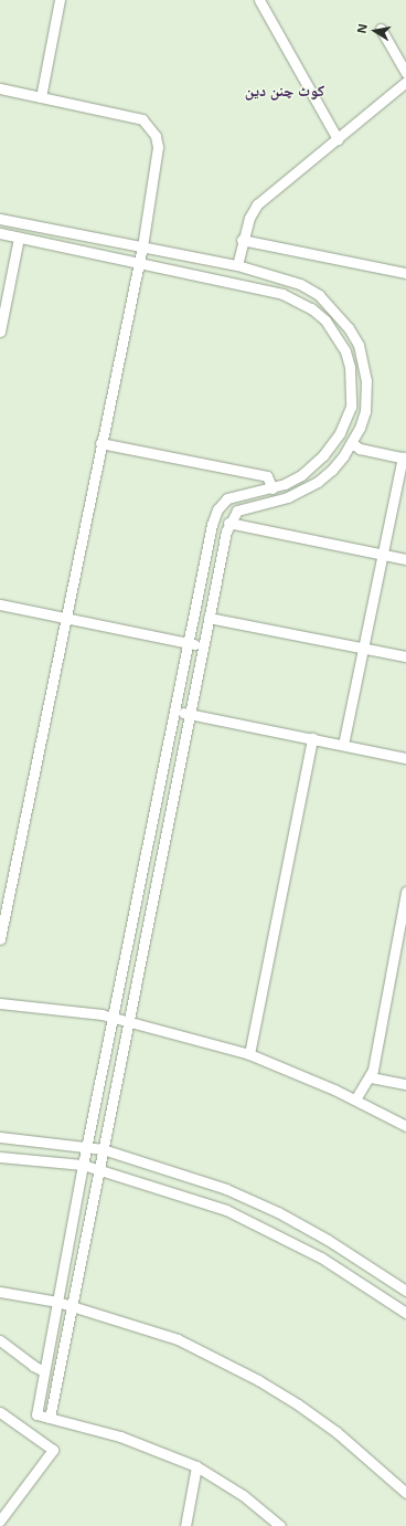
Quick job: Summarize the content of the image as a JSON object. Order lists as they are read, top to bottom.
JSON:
{
  "districts": ["کوٹ چنن دین"],
  "north": "left"
}
